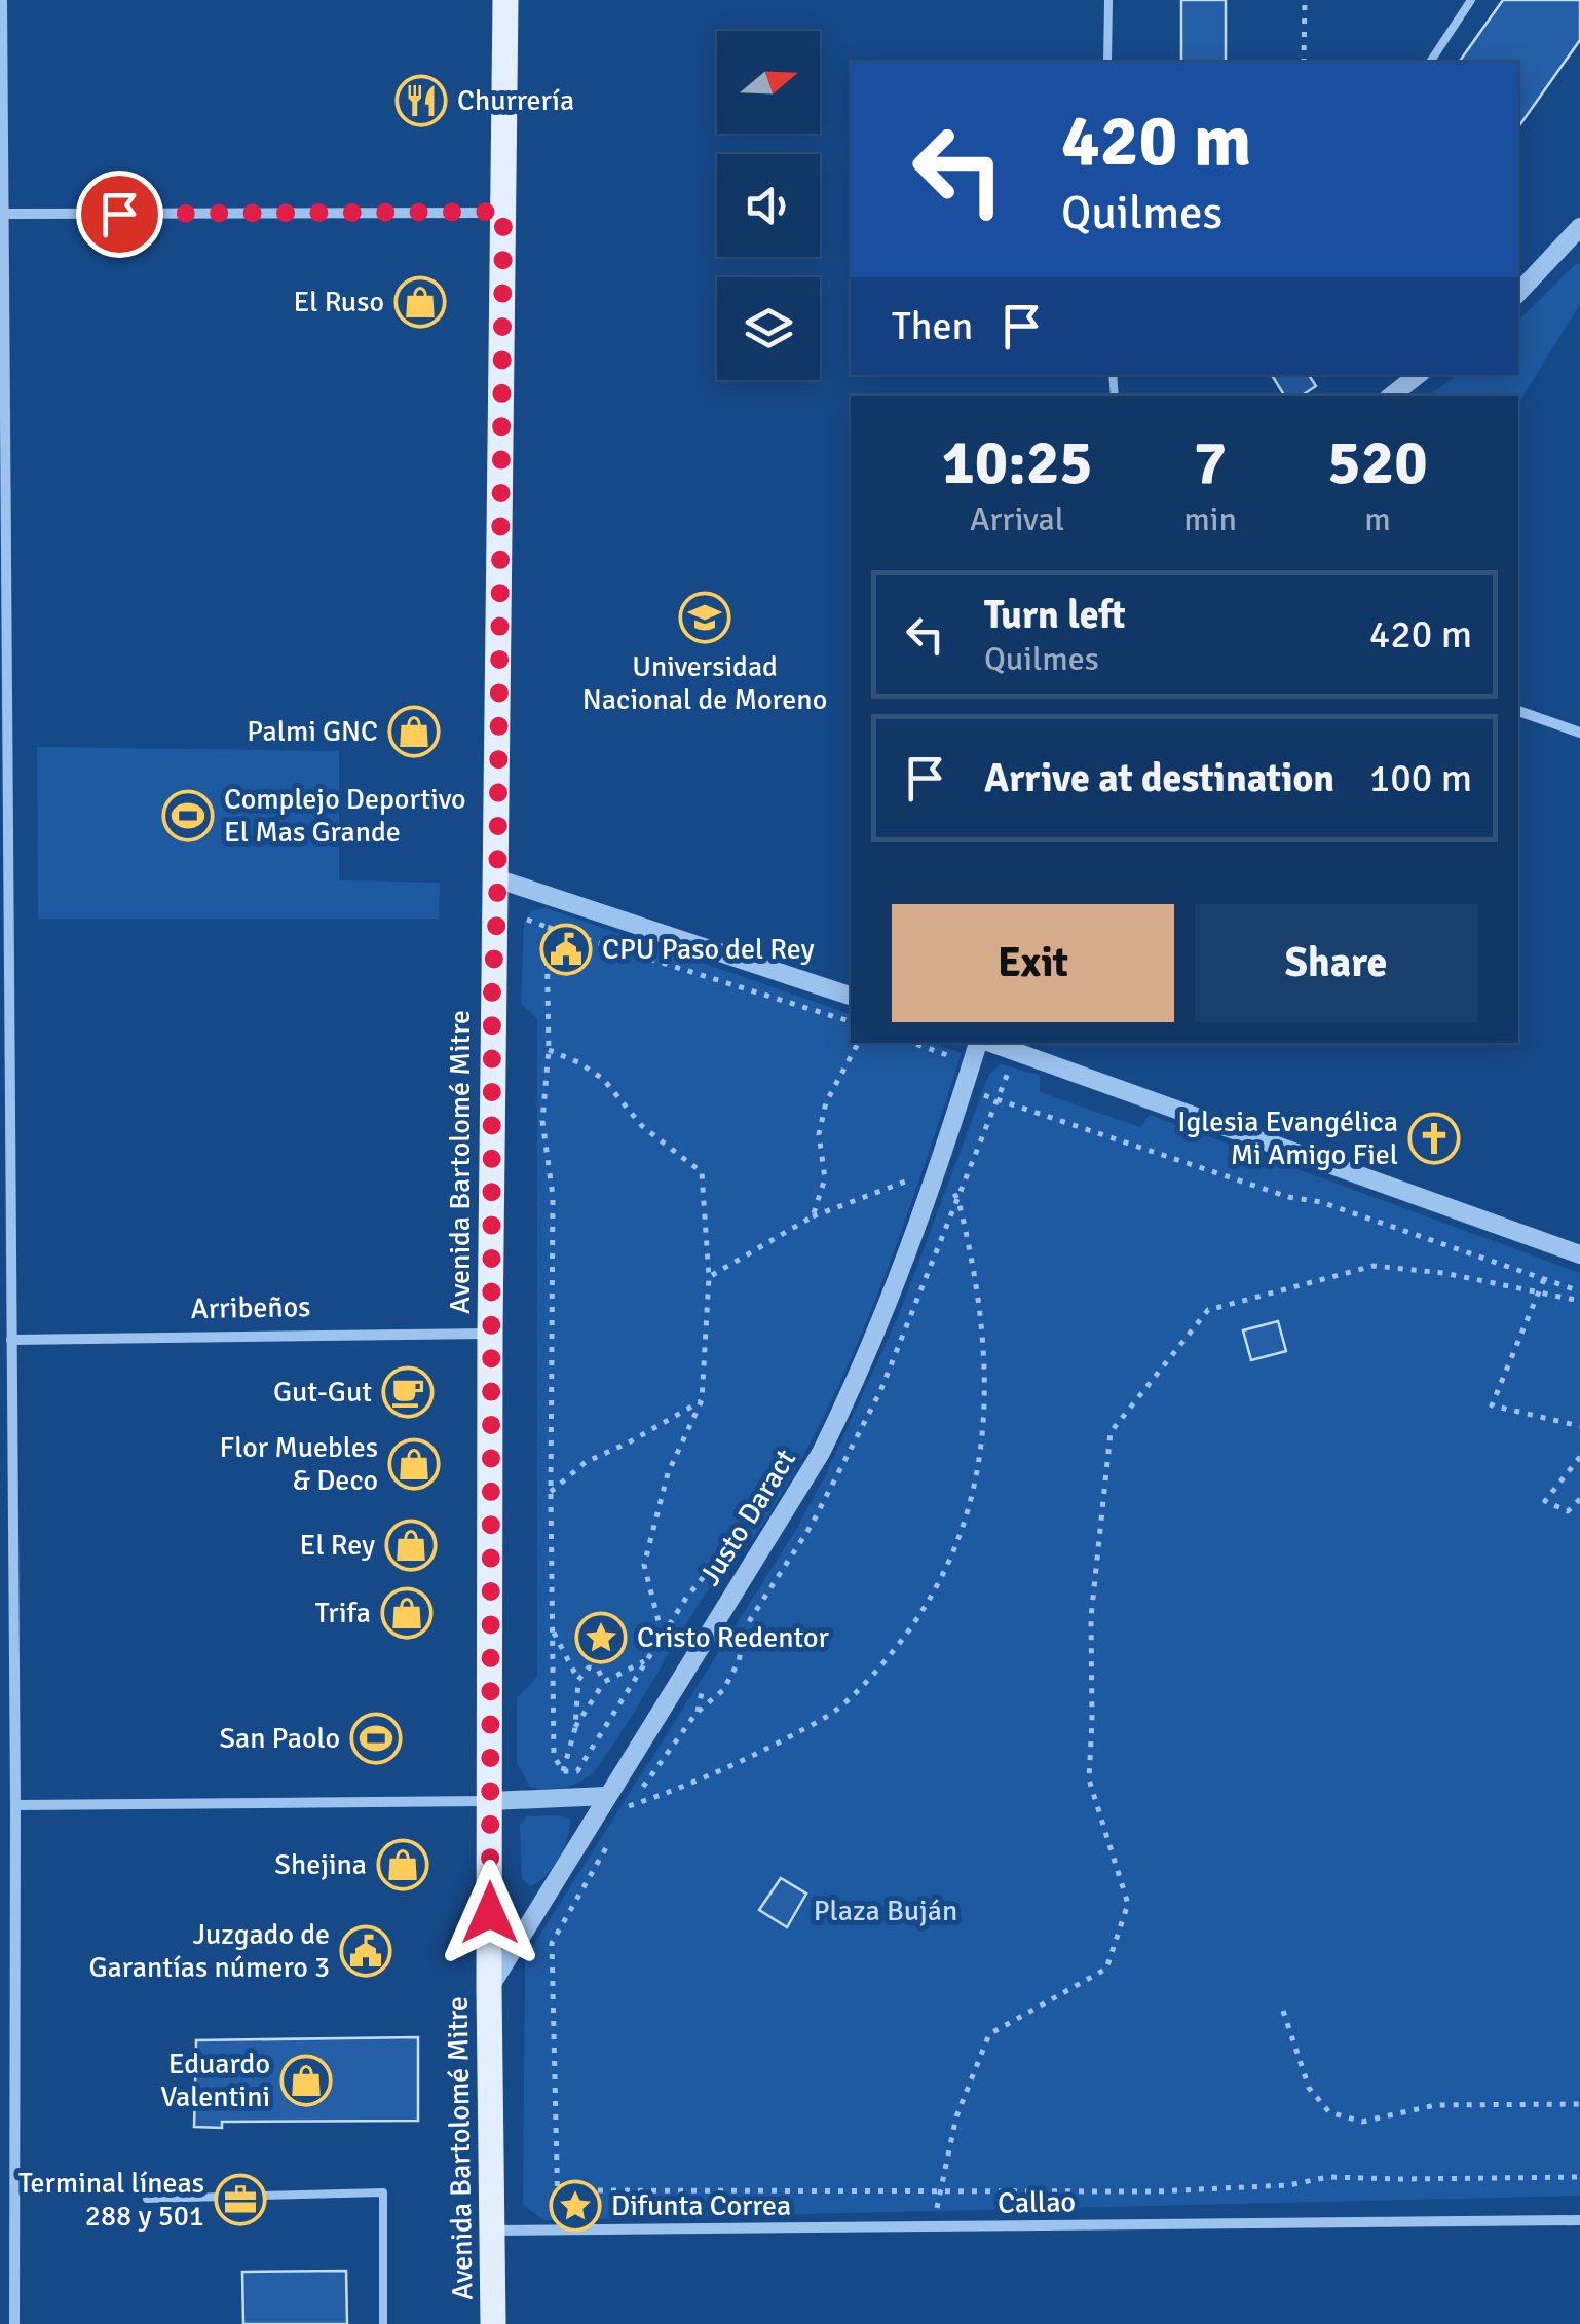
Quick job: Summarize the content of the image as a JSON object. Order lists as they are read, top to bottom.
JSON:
{
  "streets": {
    "main road": ["Avenida Bartolomé Mitre"],
    "street": ["Arribeños", "Justo Daract", "Callao"]
  },
  "crossings": [
    ["Avenida Bartolomé Mitre", "Arribeños"],
    ["Avenida Bartolomé Mitre", "Justo Daract"],
    ["Avenida Bartolomé Mitre", "Callao"]
  ],
  "parks": ["Plaza Buján"],
  "places": {
    "restaurant": ["Churrería"],
    "shop": [
      "El Ruso",
      "Palmi GNC",
      "Flor Muebles & Deco",
      "El Rey",
      "Trifa",
      "Shejina",
      "Eduardo Valentini"
    ],
    "school or university": ["Universidad Nacional de Moreno"],
    "sports": ["Complejo Deportivo El Mas Grande", "San Paolo"],
    "public building": ["CPU Paso del Rey", "Juzgado de Garantías número 3"],
    "church": ["Iglesia Evangélica Mi Amigo Fiel"],
    "cafe": ["Gut-Gut"],
    "place": ["Cristo Redentor", "Difunta Correa"],
    "office": ["Terminal líneas 288 y 501"]
  },
  "north": "right",
  "page": {
    "turn": ["420 m", "Quilmes"],
    "then": "Then",
    "eta": [
      "10:25",
      "Arrival",
      "7",
      "min",
      "520",
      "m"
    ],
    "list": [
      {
        "name": "Turn left",
        "note": "Quilmes",
        "value": "420 m"
      },
      {
        "name": "Arrive at destination",
        "value": "100 m"
      }
    ],
    "buttons": ["Exit", "Share"]
  }
}
